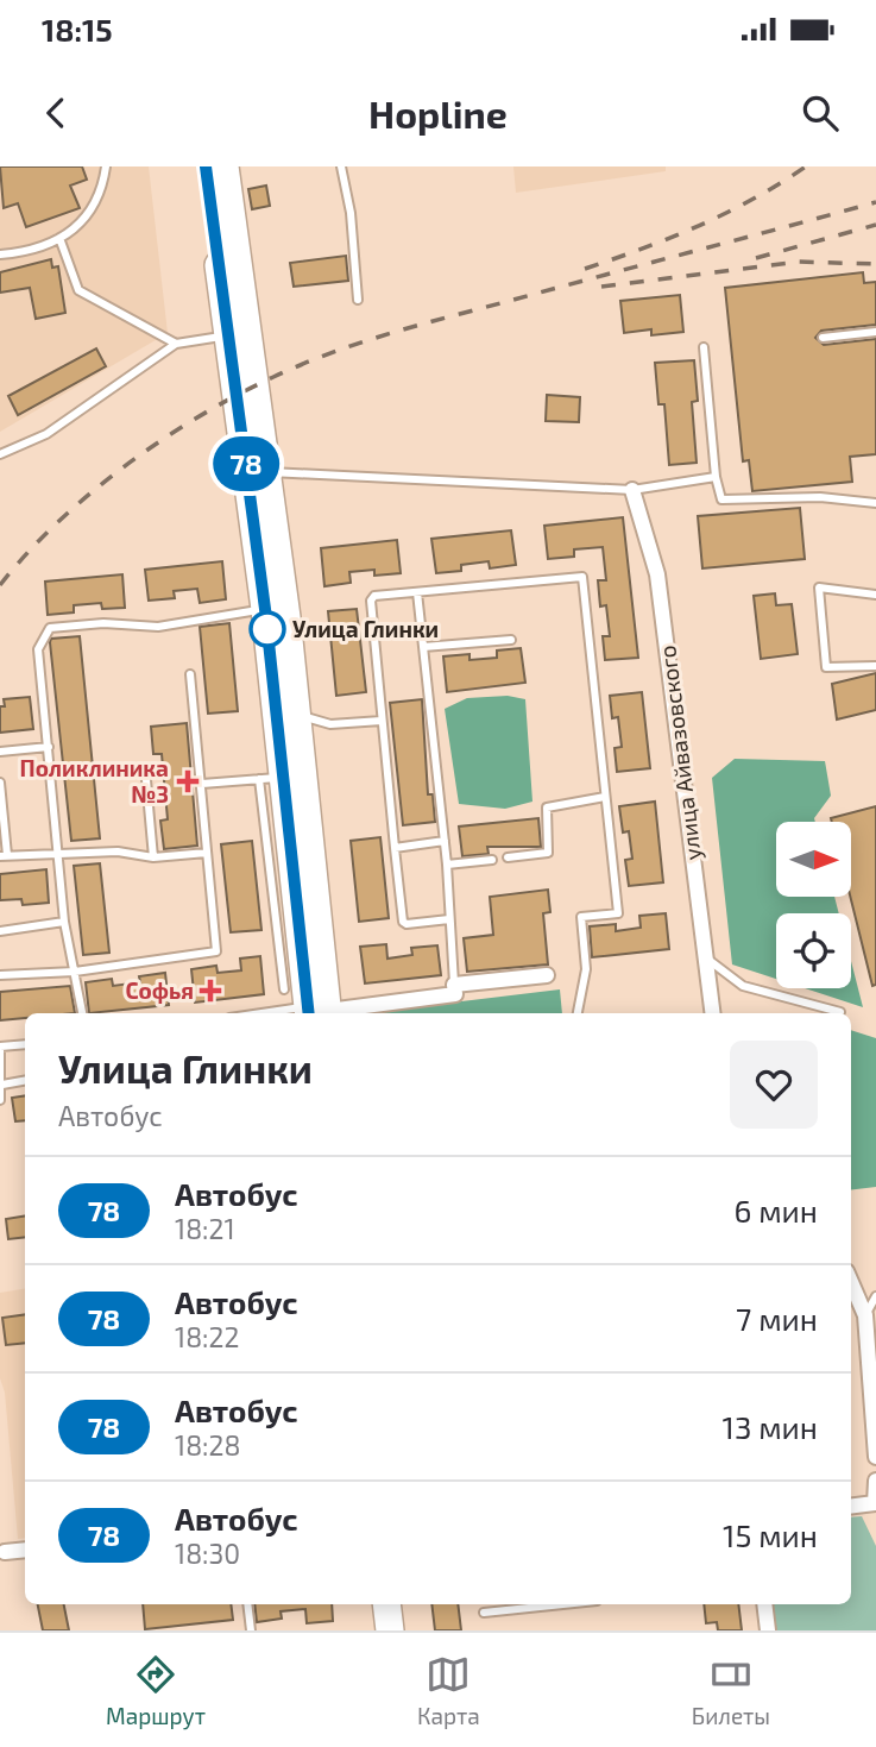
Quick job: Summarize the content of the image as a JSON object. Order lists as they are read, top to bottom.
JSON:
{
  "streets": {
    "street": ["улица Айвазовского"]
  },
  "places": {
    "other": ["Улица Глинки"],
    "health": ["Поликлиника №3", "Софья"]
  },
  "lines": ["bus line 78"],
  "north": "right",
  "page": {
    "status": "18:15",
    "header": "Hopline",
    "on_map": "78",
    "heading": ["Улица Глинки", "Автобус"],
    "list": [
      {
        "mark": "78",
        "name": "Автобус",
        "note": "18:21",
        "value": "6 мин"
      },
      {
        "mark": "78",
        "name": "Автобус",
        "note": "18:22",
        "value": "7 мин"
      },
      {
        "mark": "78",
        "name": "Автобус",
        "note": "18:28",
        "value": "13 мин"
      },
      {
        "mark": "78",
        "name": "Автобус",
        "note": "18:30",
        "value": "15 мин"
      }
    ],
    "tabs": ["Маршрут", "Карта", "Билеты"]
  }
}
